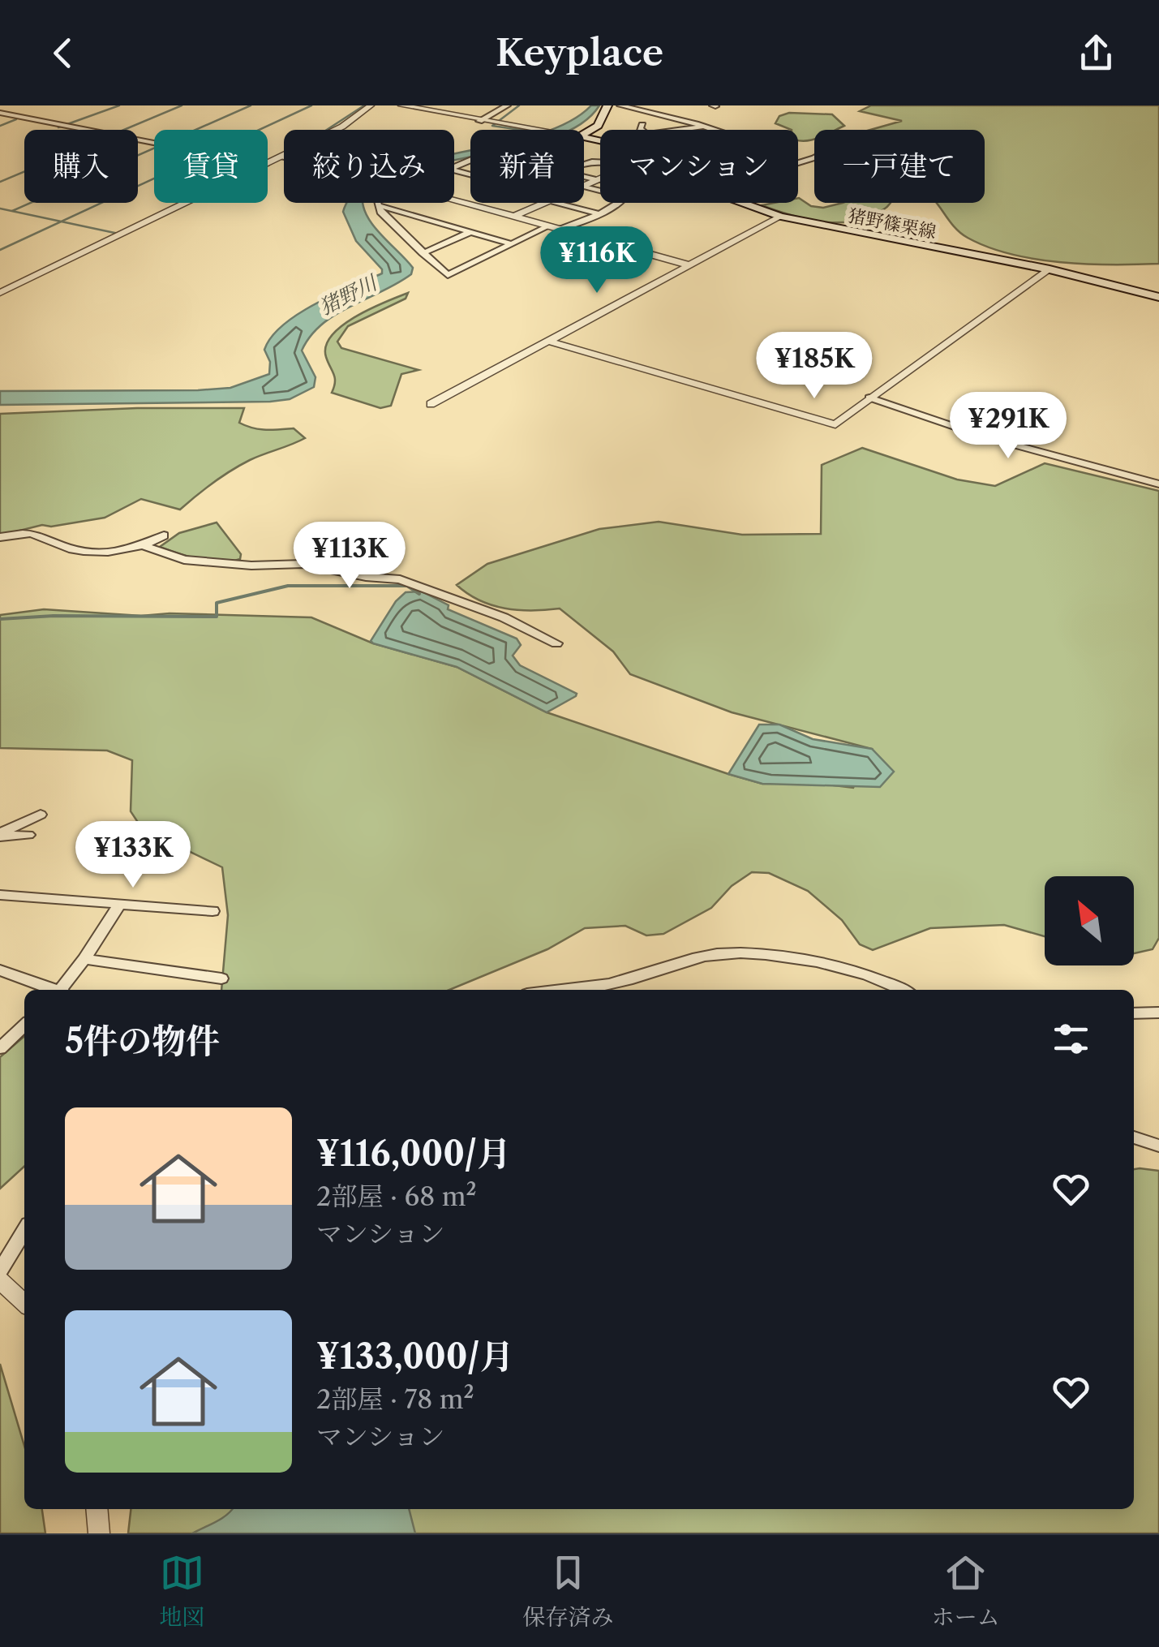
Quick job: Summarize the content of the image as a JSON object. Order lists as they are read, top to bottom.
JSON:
{
  "streets": {
    "main road": ["猪野篠栗線"]
  },
  "water": ["猪野川"],
  "north": "top left",
  "page": {
    "header": "Keyplace",
    "chip": [
      "購入",
      "賃貸",
      "絞り込み",
      "新着",
      "マンション",
      "一戸建て"
    ],
    "price": [
      "¥116K",
      "¥185K",
      "¥291K",
      "¥113K",
      "¥133K"
    ],
    "heading": "5件の物件",
    "list": [
      {
        "name": "¥116,000/月",
        "note": "2部屋 · 68 m² · マンション"
      },
      {
        "name": "¥133,000/月",
        "note": "2部屋 · 78 m² · マンション"
      }
    ],
    "tabs": ["地図", "保存済み", "ホーム"]
  }
}
